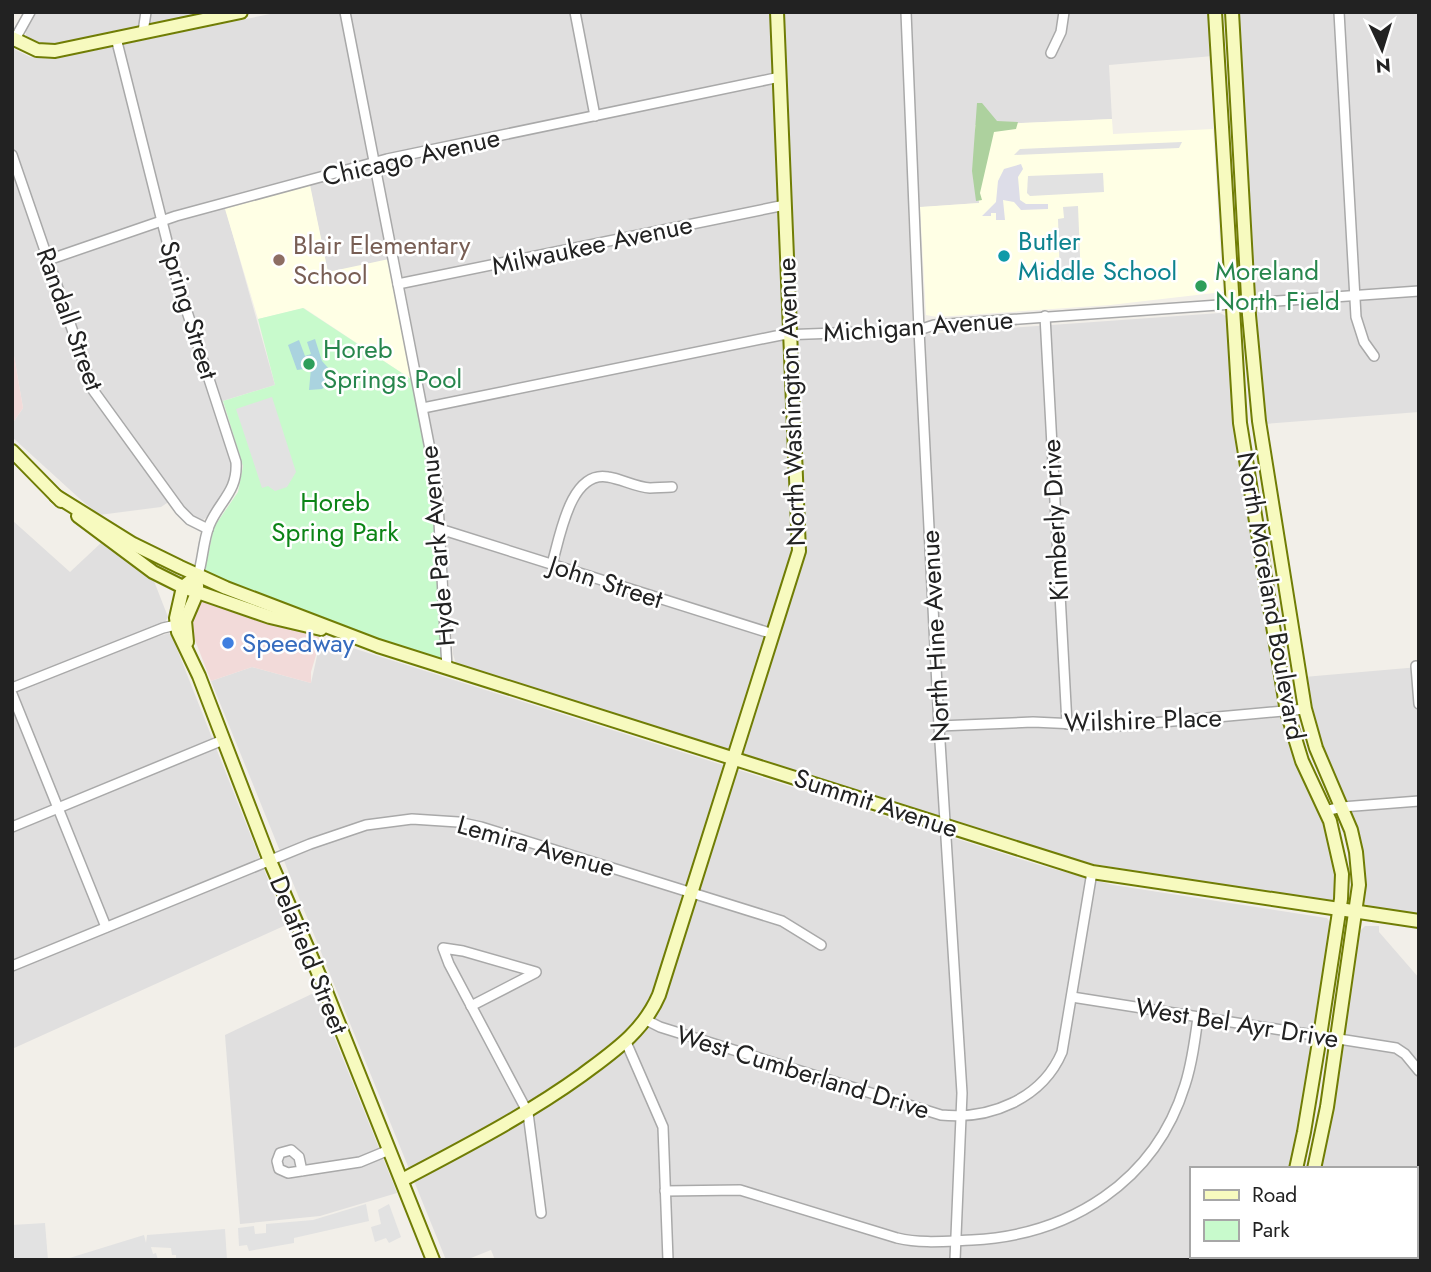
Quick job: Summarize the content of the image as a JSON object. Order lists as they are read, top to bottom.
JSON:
{
  "streets": {
    "street": [
      "Chicago Avenue",
      "Milwaukee Avenue",
      "Spring Street",
      "Randall Street",
      "Michigan Avenue",
      "North Washington Avenue",
      "Kimberly Drive",
      "Hyde Park Avenue",
      "John Street",
      "North Moreland Boulevard",
      "North Hine Avenue",
      "Wilshire Place",
      "Summit Avenue",
      "Lemira Avenue",
      "Delafield Street",
      "West Bel Ayr Drive",
      "West Cumberland Drive"
    ]
  },
  "crossings": [
    ["Chicago Avenue", "Spring Street"],
    ["Chicago Avenue", "Randall Street"],
    ["Chicago Avenue", "North Washington Avenue"],
    ["Chicago Avenue", "Hyde Park Avenue"],
    ["Milwaukee Avenue", "North Washington Avenue"],
    ["Milwaukee Avenue", "Hyde Park Avenue"],
    ["Spring Street", "Randall Street"],
    ["Spring Street", "Summit Avenue"],
    ["Spring Street", "Delafield Street"],
    ["Michigan Avenue", "North Washington Avenue"],
    ["Michigan Avenue", "Kimberly Drive"],
    ["Michigan Avenue", "Hyde Park Avenue"],
    ["Michigan Avenue", "North Moreland Boulevard"],
    ["Michigan Avenue", "North Hine Avenue"],
    ["North Washington Avenue", "John Street"],
    ["North Washington Avenue", "Summit Avenue"],
    ["North Washington Avenue", "Lemira Avenue"],
    ["North Washington Avenue", "Delafield Street"],
    ["North Washington Avenue", "West Cumberland Drive"],
    ["Kimberly Drive", "Wilshire Place"],
    ["Hyde Park Avenue", "John Street"],
    ["Hyde Park Avenue", "Summit Avenue"],
    ["North Moreland Boulevard", "Wilshire Place"],
    ["North Moreland Boulevard", "Summit Avenue"],
    ["North Moreland Boulevard", "West Bel Ayr Drive"],
    ["North Hine Avenue", "Wilshire Place"],
    ["North Hine Avenue", "Summit Avenue"],
    ["North Hine Avenue", "West Cumberland Drive"],
    ["Summit Avenue", "Delafield Street"],
    ["Summit Avenue", "West Cumberland Drive"],
    ["Lemira Avenue", "Delafield Street"],
    ["West Bel Ayr Drive", "West Cumberland Drive"]
  ],
  "parks": ["Horeb Spring Park"],
  "places": [
    "Butler Middle School",
    "Blair Elementary School",
    "Moreland North Field",
    "Horeb Springs Pool",
    "Speedway"
  ],
  "legend": ["Road", "Park"],
  "north": "bottom"
}
